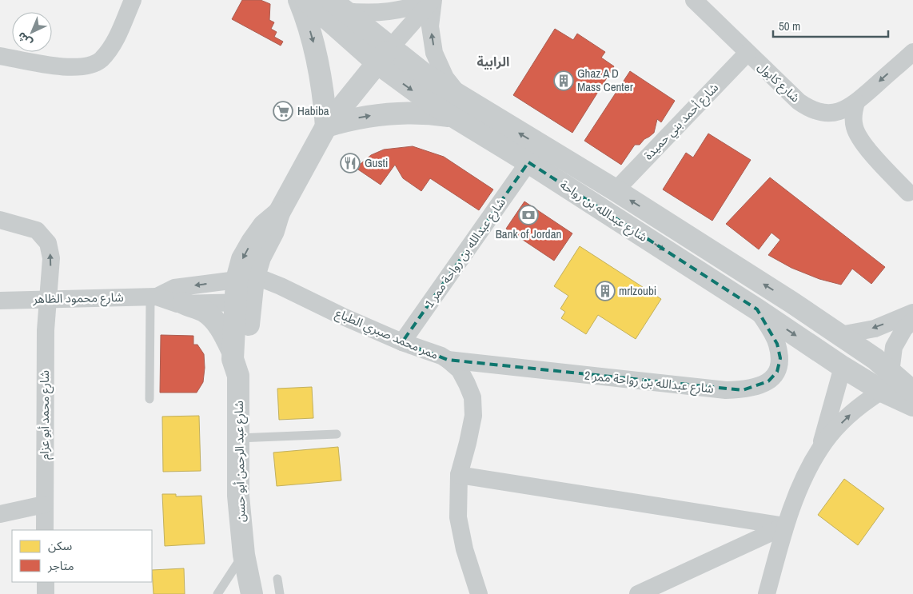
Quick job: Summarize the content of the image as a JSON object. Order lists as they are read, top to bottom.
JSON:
{
  "streets": {
    "street": [
      "شارع كابول",
      "شارع أحمد بني حميدة",
      "شارع عبدالله بن رواحة",
      "شارع عبدالله بن رواحة ممر 1",
      "شارع محمود الظاهر",
      "ممر محمد صبري الطباع",
      "شارع عبدالله بن رواحة ممر 2",
      "شارع محمد أبو عزام",
      "شارع عبد الرحمن أبو حسن"
    ]
  },
  "crossings": [
    ["شارع كابول", "شارع أحمد بني حميدة"],
    ["شارع أحمد بني حميدة", "شارع عبدالله بن رواحة"],
    ["شارع عبدالله بن رواحة", "شارع عبدالله بن رواحة ممر 1"],
    ["شارع عبدالله بن رواحة", "شارع عبدالله بن رواحة ممر 2"],
    ["شارع عبدالله بن رواحة", "شارع عبد الرحمن أبو حسن"],
    ["شارع عبدالله بن رواحة ممر 1", "ممر محمد صبري الطباع"],
    ["شارع محمود الظاهر", "ممر محمد صبري الطباع"],
    ["شارع محمود الظاهر", "شارع محمد أبو عزام"],
    ["شارع محمود الظاهر", "شارع عبد الرحمن أبو حسن"],
    ["ممر محمد صبري الطباع", "شارع عبدالله بن رواحة ممر 2"],
    ["ممر محمد صبري الطباع", "شارع عبد الرحمن أبو حسن"]
  ],
  "districts": ["الرابية"],
  "places": {
    "building": ["Ghaz A D Mass Center", "mrlzoubi"],
    "supermarket": ["Habiba"],
    "restaurant": ["Gusti"],
    "bank": ["Bank of Jordan"]
  },
  "legend": ["سكن", "متاجر"],
  "scale_bar": "50 m",
  "north": "bottom left"
}
